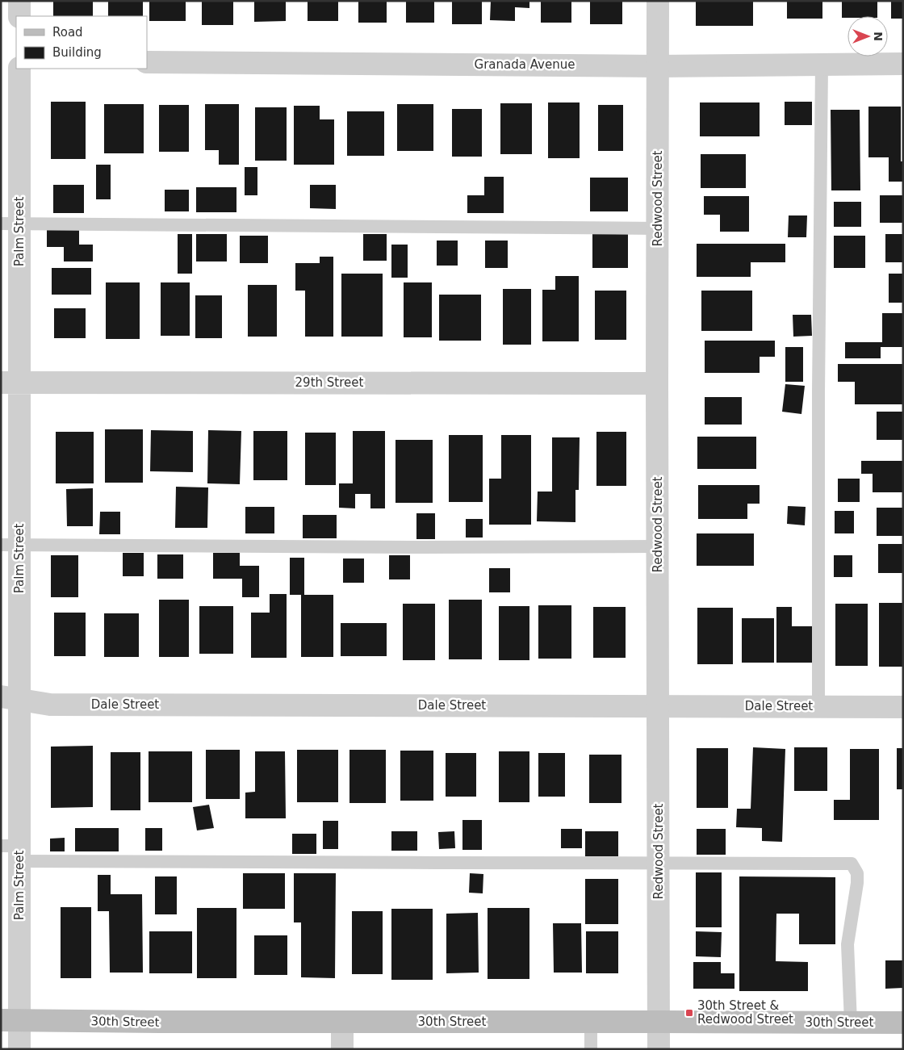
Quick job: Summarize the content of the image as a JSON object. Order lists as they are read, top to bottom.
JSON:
{
  "streets": {
    "main road": ["30th Street"],
    "street": [
      "Granada Avenue",
      "Redwood Street",
      "Palm Street",
      "29th Street",
      "Dale Street"
    ]
  },
  "crossings": [
    ["Granada Avenue", "Redwood Street"],
    ["Redwood Street", "29th Street"],
    ["Redwood Street", "Dale Street"],
    ["Redwood Street", "30th Street"],
    ["Palm Street", "29th Street"],
    ["Palm Street", "Dale Street"],
    ["Palm Street", "30th Street"]
  ],
  "places": {
    "transit": ["30th Street & Redwood Street"]
  },
  "legend": ["Road", "Building"],
  "north": "right"
}
